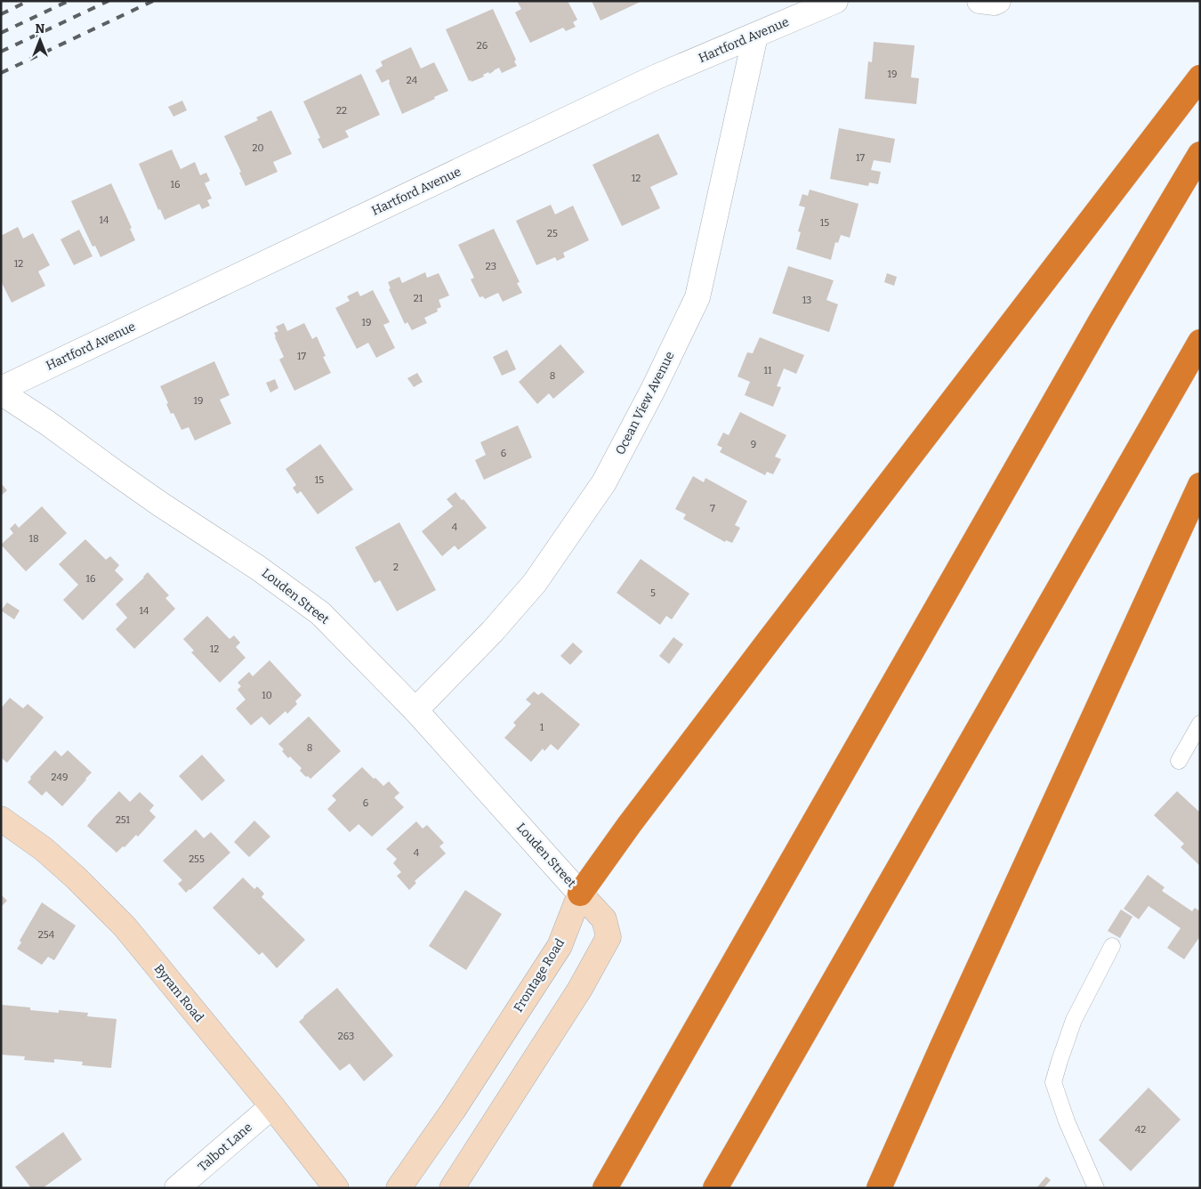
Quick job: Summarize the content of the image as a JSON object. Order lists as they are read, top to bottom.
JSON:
{
  "streets": {
    "main road": ["Frontage Road", "Byram Road"],
    "street": [
      "Hartford Avenue",
      "Ocean View Avenue",
      "Louden Street",
      "Talbot Lane"
    ]
  },
  "crossings": [
    ["Hartford Avenue", "Ocean View Avenue"],
    ["Ocean View Avenue", "Louden Street"],
    ["Louden Street", "Frontage Road"],
    ["Byram Road", "Talbot Lane"]
  ],
  "house_numbers": [
    "26",
    "19",
    "24",
    "22",
    "20",
    "17",
    "12",
    "16",
    "14",
    "15",
    "25",
    "12",
    "23",
    "21",
    "13",
    "19",
    "17",
    "11",
    "8",
    "19",
    "9",
    "6",
    "15",
    "7",
    "4",
    "18",
    "2",
    "16",
    "5",
    "14",
    "12",
    "10",
    "1",
    "8",
    "249",
    "6",
    "251",
    "4",
    "255",
    "254",
    "263",
    "42"
  ],
  "north": "top"
}
